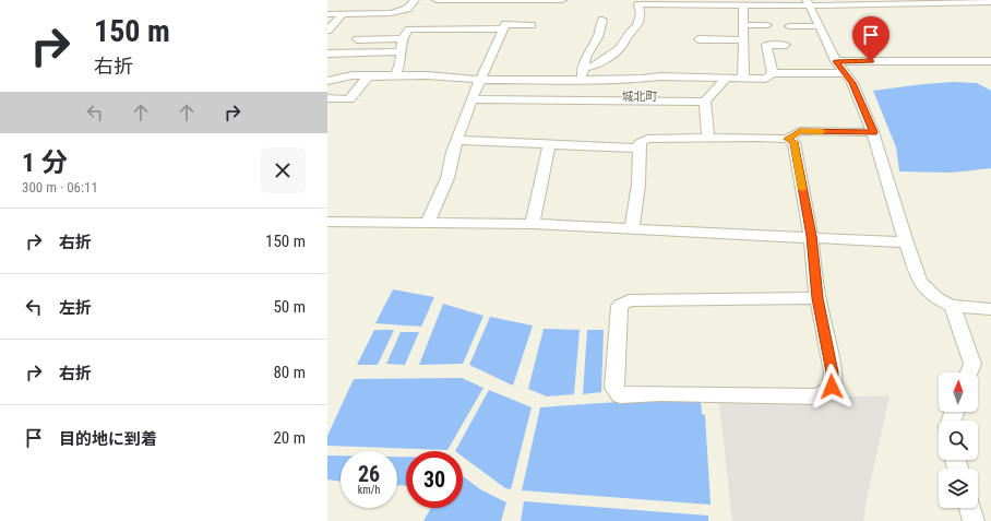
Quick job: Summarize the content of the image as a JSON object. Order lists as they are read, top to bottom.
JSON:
{
  "districts": ["城北町"],
  "north": "top",
  "page": {
    "turn": ["150 m", "右折"],
    "heading": ["1 分", "300 m · 06:11"],
    "list": [
      {
        "name": "右折",
        "value": "150 m"
      },
      {
        "name": "左折",
        "value": "50 m"
      },
      {
        "name": "右折",
        "value": "80 m"
      },
      {
        "name": "目的地に到着",
        "value": "20 m"
      }
    ],
    "speed": "26 km/h",
    "limit": "30"
  }
}
